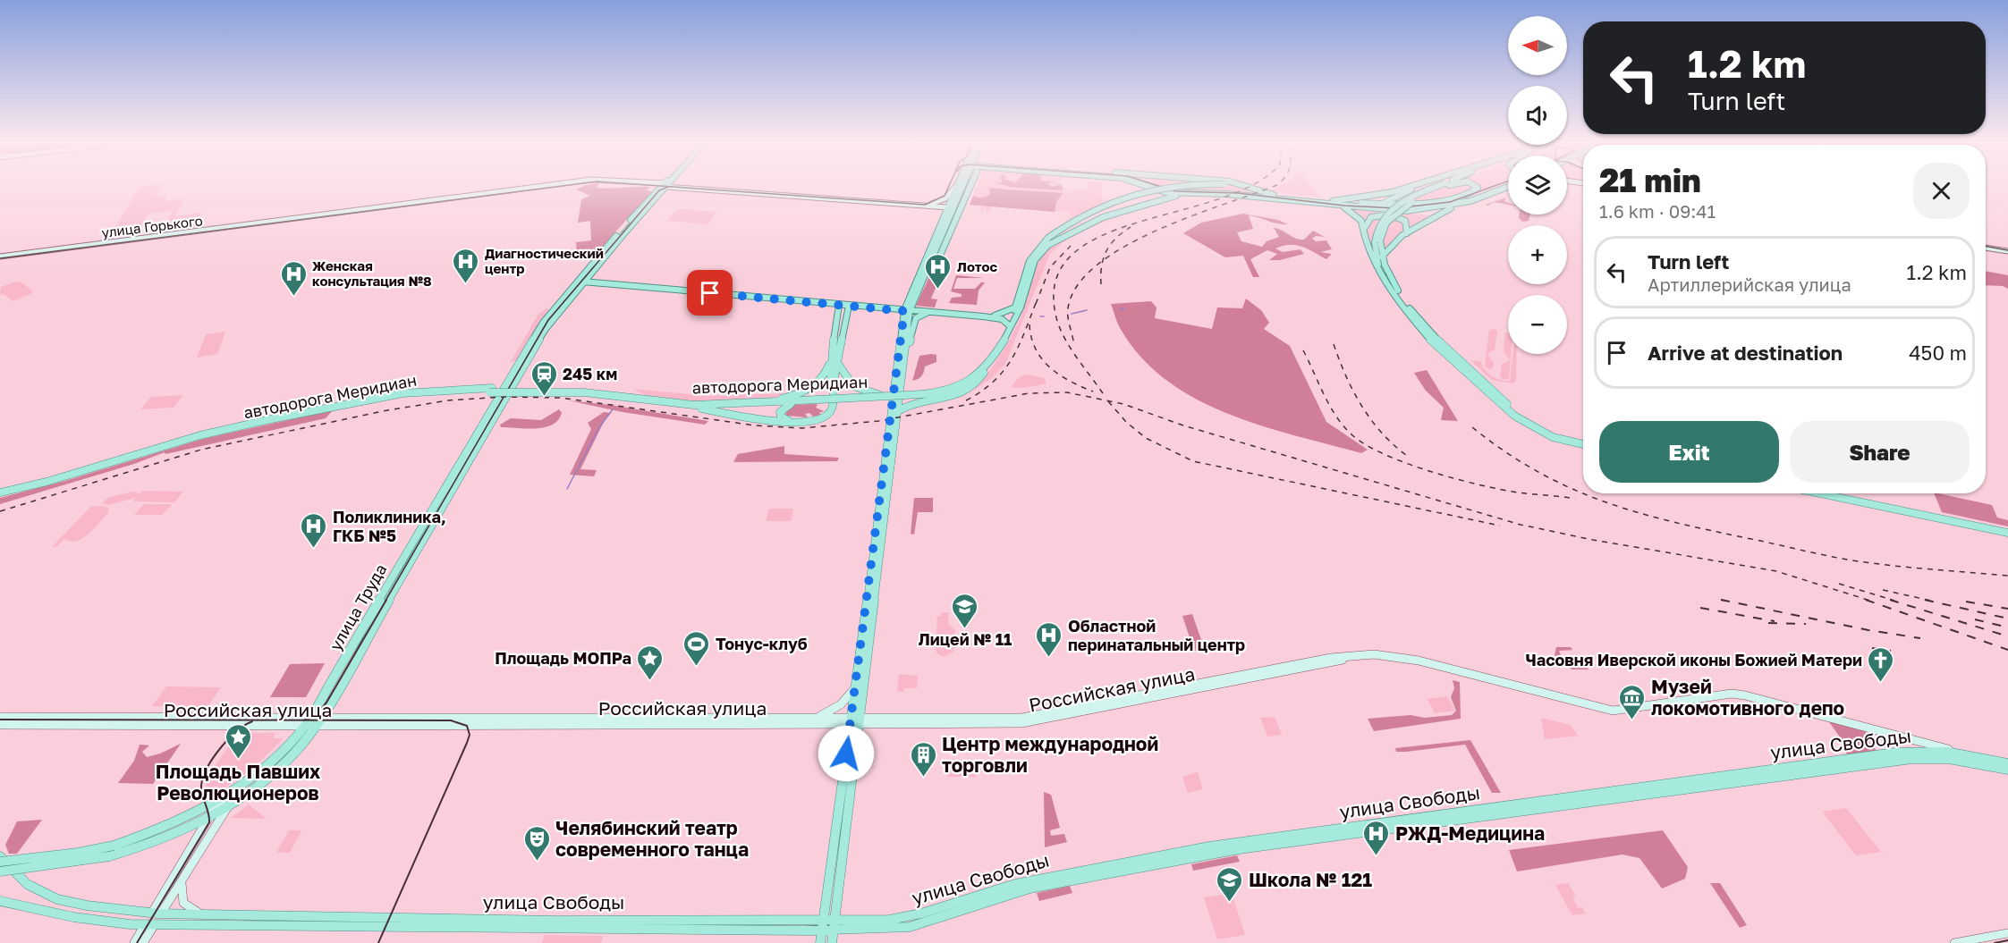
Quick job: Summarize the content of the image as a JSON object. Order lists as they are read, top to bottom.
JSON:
{
  "streets": {
    "main road": [
      "улица Горького",
      "автодорога Меридиан",
      "улица Труда",
      "Российская улица",
      "улица Свободы"
    ]
  },
  "crossings": [
    ["улица Труда", "Российская улица"],
    ["улица Труда", "улица Свободы"],
    ["Российская улица", "улица Свободы"]
  ],
  "places": {
    "hospital": [
      "Диагностический центр",
      "Лотос",
      "Женская консультация №8",
      "Поликлиника, ГКБ №5",
      "Областной перинатальный центр",
      "РЖД-Медицина"
    ],
    "station": ["245 км"],
    "school or university": ["Лицей № 11", "Школа № 121"],
    "sports": ["Тонус-клуб"],
    "place": ["Площадь МОПРа", "Площадь Павших Революционеров"],
    "church": ["Часовня Иверской иконы Божией Матери"],
    "museum": ["Музей локомотивного депо"],
    "building": ["Центр международной торговли"],
    "theatre": ["Челябинский театр современного танца"]
  },
  "north": "left",
  "page": {
    "map_buttons": ["+", "−"],
    "turn": ["1.2 km", "Turn left"],
    "heading": ["21 min", "1.6 km · 09:41"],
    "list": [
      {
        "name": "Turn left",
        "note": "Артиллерийская улица",
        "value": "1.2 km"
      },
      {
        "name": "Arrive at destination",
        "value": "450 m"
      }
    ],
    "buttons": ["Exit", "Share"]
  }
}
